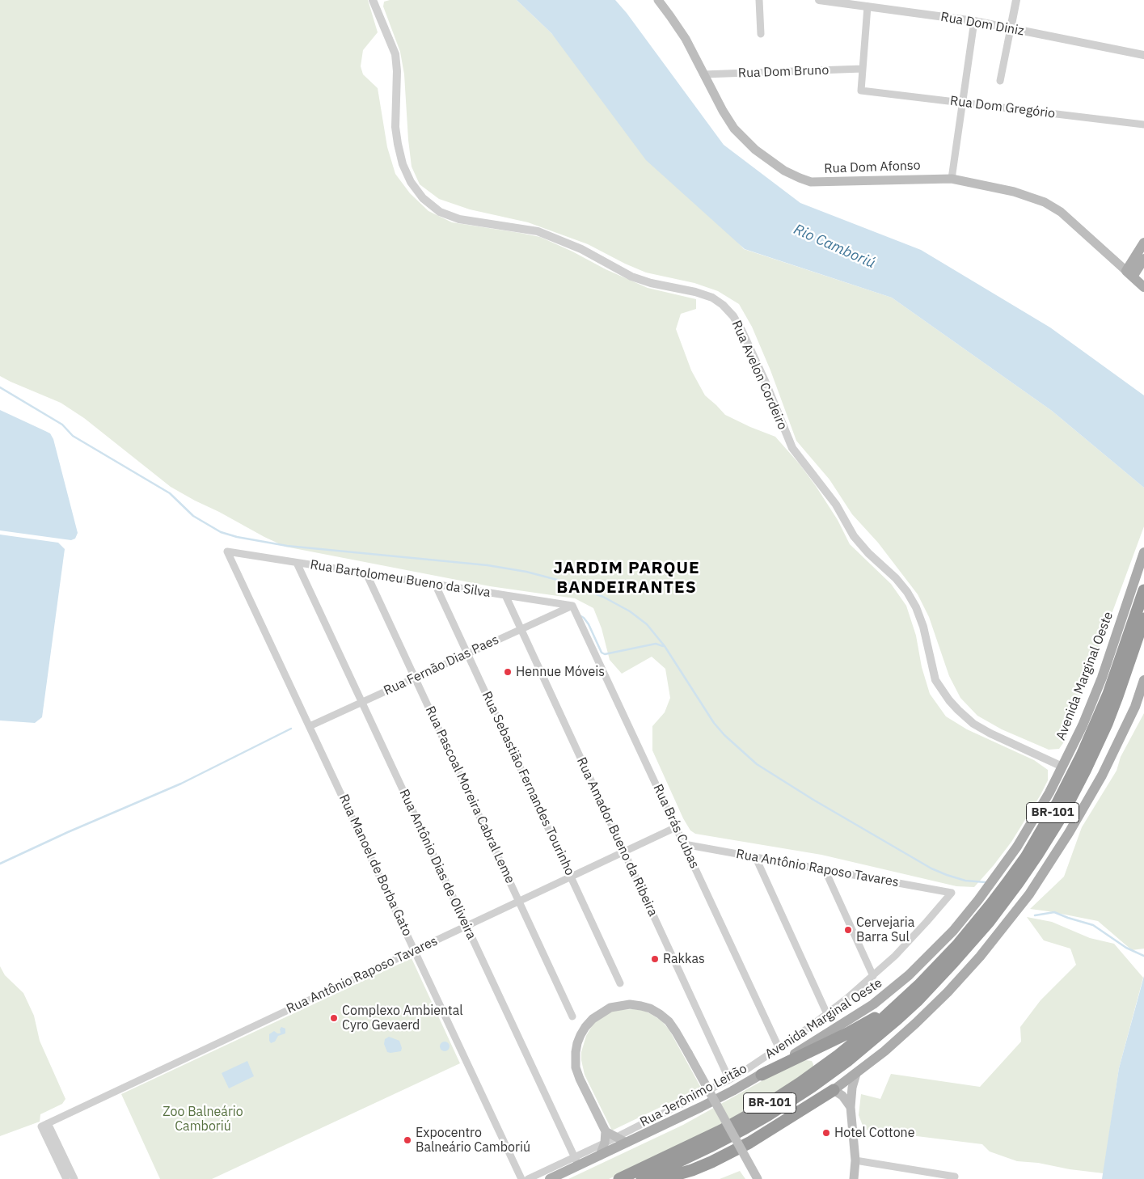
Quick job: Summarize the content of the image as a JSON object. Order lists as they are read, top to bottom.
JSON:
{
  "streets": {
    "highway": ["BR-101"],
    "main road": ["Rua Dom Afonso", "Avenida Marginal Oeste"],
    "street": [
      "Rua Dom Diniz",
      "Rua Dom Bruno",
      "Rua Dom Gregório",
      "Rua Avelon Cordeiro",
      "Rua Bartolomeu Bueno da Silva",
      "Rua Fernão Dias Paes",
      "Rua Sebastião Fernandes Tourinho",
      "Rua Pascoal Moreira Cabral Leme",
      "Rua Brás Cubas",
      "Rua Amador Bueno da Ribeira",
      "Rua Antônio Dias de Oliveira",
      "Rua Manoel de Borba Gato",
      "Rua Antônio Raposo Tavares",
      "Rua Jerônimo Leitão"
    ]
  },
  "crossings": [
    ["Rua Dom Bruno", "Rua Dom Gregório"],
    ["Rua Dom Bruno", "Rua Dom Afonso"],
    ["Rua Avelon Cordeiro", "Avenida Marginal Oeste"],
    ["Rua Bartolomeu Bueno da Silva", "Rua Fernão Dias Paes"],
    ["Rua Bartolomeu Bueno da Silva", "Rua Sebastião Fernandes Tourinho"],
    ["Rua Bartolomeu Bueno da Silva", "Rua Pascoal Moreira Cabral Leme"],
    ["Rua Bartolomeu Bueno da Silva", "Rua Brás Cubas"],
    ["Rua Bartolomeu Bueno da Silva", "Rua Amador Bueno da Ribeira"],
    ["Rua Bartolomeu Bueno da Silva", "Rua Antônio Dias de Oliveira"],
    ["Rua Bartolomeu Bueno da Silva", "Rua Manoel de Borba Gato"],
    ["Rua Fernão Dias Paes", "Rua Sebastião Fernandes Tourinho"],
    ["Rua Fernão Dias Paes", "Rua Pascoal Moreira Cabral Leme"],
    ["Rua Fernão Dias Paes", "Rua Brás Cubas"],
    ["Rua Fernão Dias Paes", "Rua Amador Bueno da Ribeira"],
    ["Rua Fernão Dias Paes", "Rua Antônio Dias de Oliveira"],
    ["Rua Fernão Dias Paes", "Rua Manoel de Borba Gato"],
    ["Avenida Marginal Oeste", "Rua Antônio Dias de Oliveira"],
    ["Avenida Marginal Oeste", "Rua Jerônimo Leitão"],
    ["Rua Sebastião Fernandes Tourinho", "Rua Antônio Raposo Tavares"],
    ["Rua Pascoal Moreira Cabral Leme", "Rua Antônio Raposo Tavares"],
    ["Rua Brás Cubas", "Rua Antônio Raposo Tavares"],
    ["Rua Brás Cubas", "Rua Jerônimo Leitão"],
    ["Rua Amador Bueno da Ribeira", "Rua Antônio Raposo Tavares"],
    ["Rua Amador Bueno da Ribeira", "Rua Jerônimo Leitão"],
    ["Rua Antônio Dias de Oliveira", "Rua Antônio Raposo Tavares"],
    ["Rua Antônio Dias de Oliveira", "Rua Jerônimo Leitão"],
    ["Rua Manoel de Borba Gato", "Rua Antônio Raposo Tavares"],
    ["Rua Antônio Raposo Tavares", "Rua Jerônimo Leitão"]
  ],
  "districts": ["JARDIM PARQUE BANDEIRANTES"],
  "water": ["Rio Camboriú"],
  "parks": ["Zoo Balneário Camboriú"],
  "places": [
    "Hennue Móveis",
    "Cervejaria Barra Sul",
    "Rakkas",
    "Complexo Ambiental Cyro Gevaerd",
    "Hotel Cottone",
    "Expocentro Balneário Camboriú"
  ]
}
